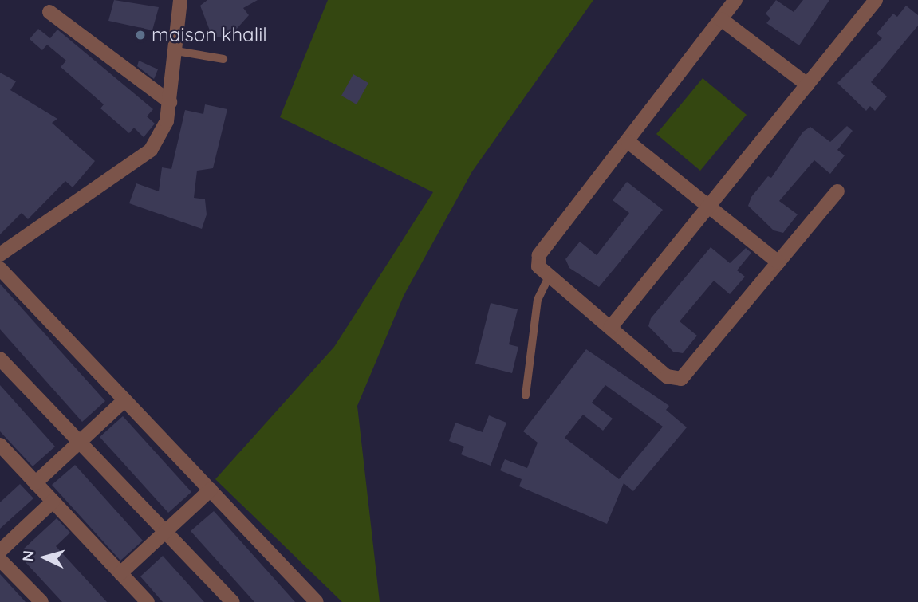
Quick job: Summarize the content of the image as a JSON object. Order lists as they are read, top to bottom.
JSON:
{
  "places": ["maison khalil"],
  "north": "left"
}
